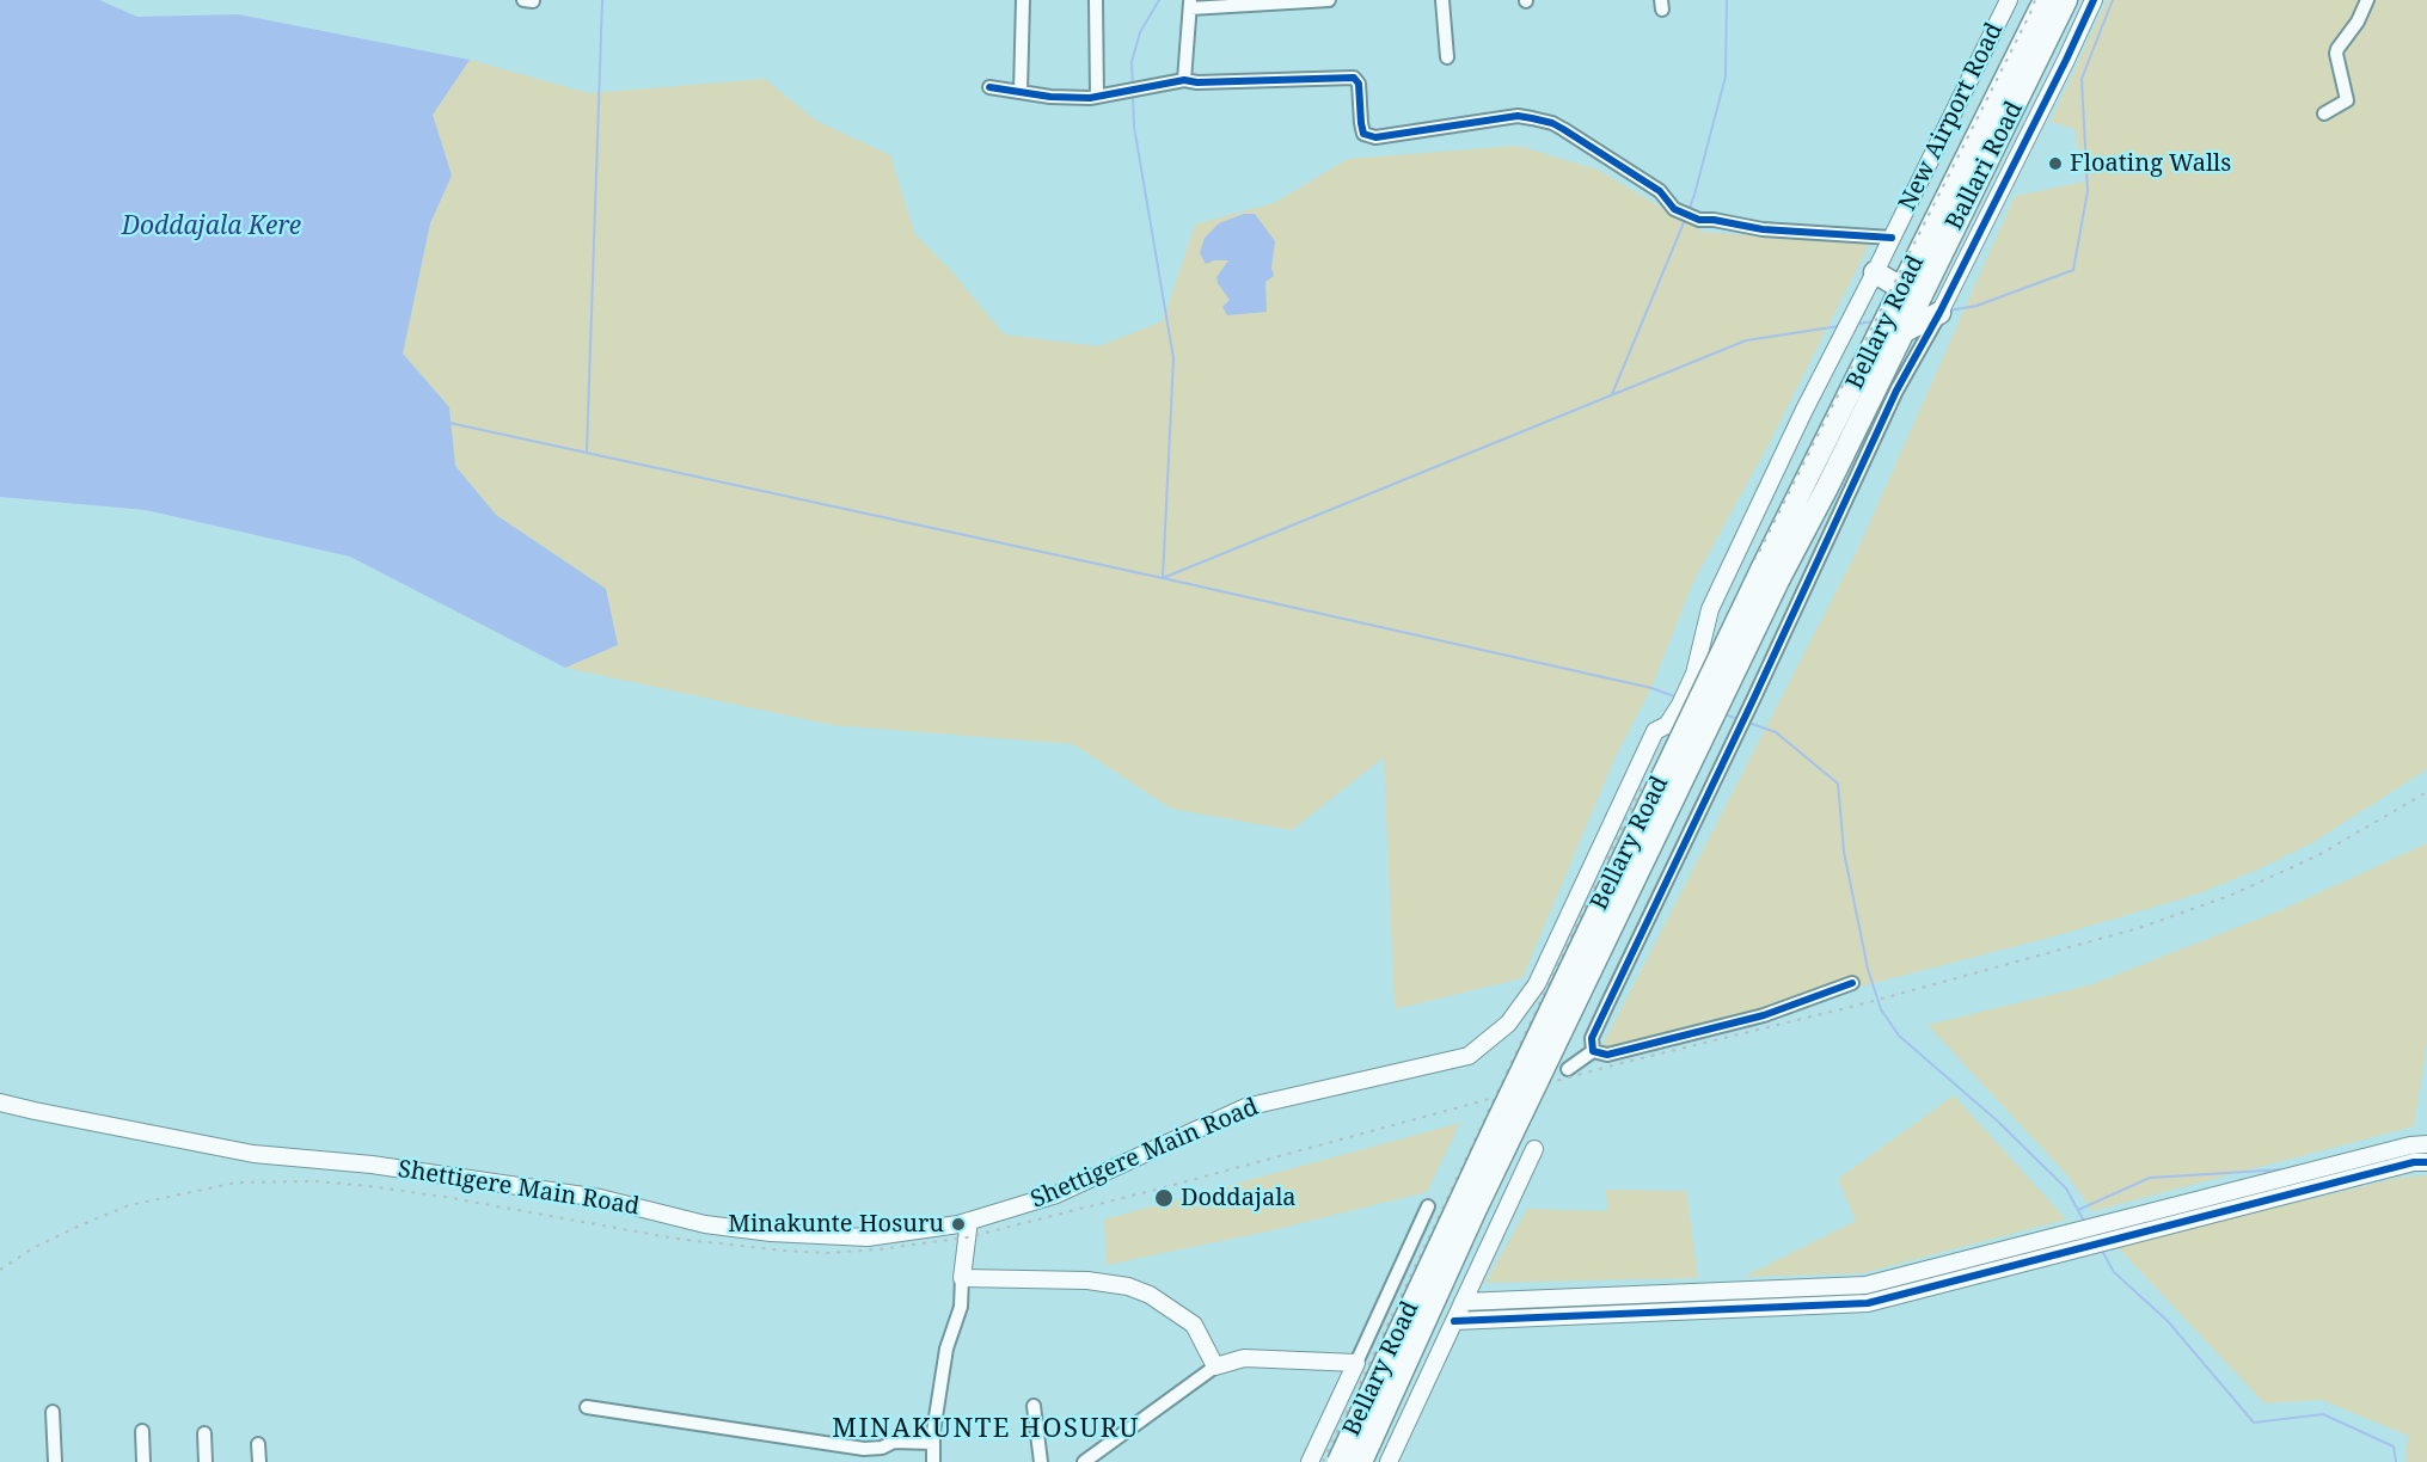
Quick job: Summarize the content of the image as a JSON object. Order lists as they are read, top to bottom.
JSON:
{
  "streets": {
    "highway": ["Ballari Road", "Bellary Road"],
    "street": ["New Airport Road", "Shettigere Main Road"]
  },
  "crossings": [
    ["New Airport Road", "Shettigere Main Road"],
    ["Ballari Road", "Bellary Road"]
  ],
  "districts": ["MINAKUNTE HOSURU"],
  "water": ["Doddajala Kere"],
  "places": ["Floating Walls", "Doddajala", "Minakunte Hosuru"]
}
